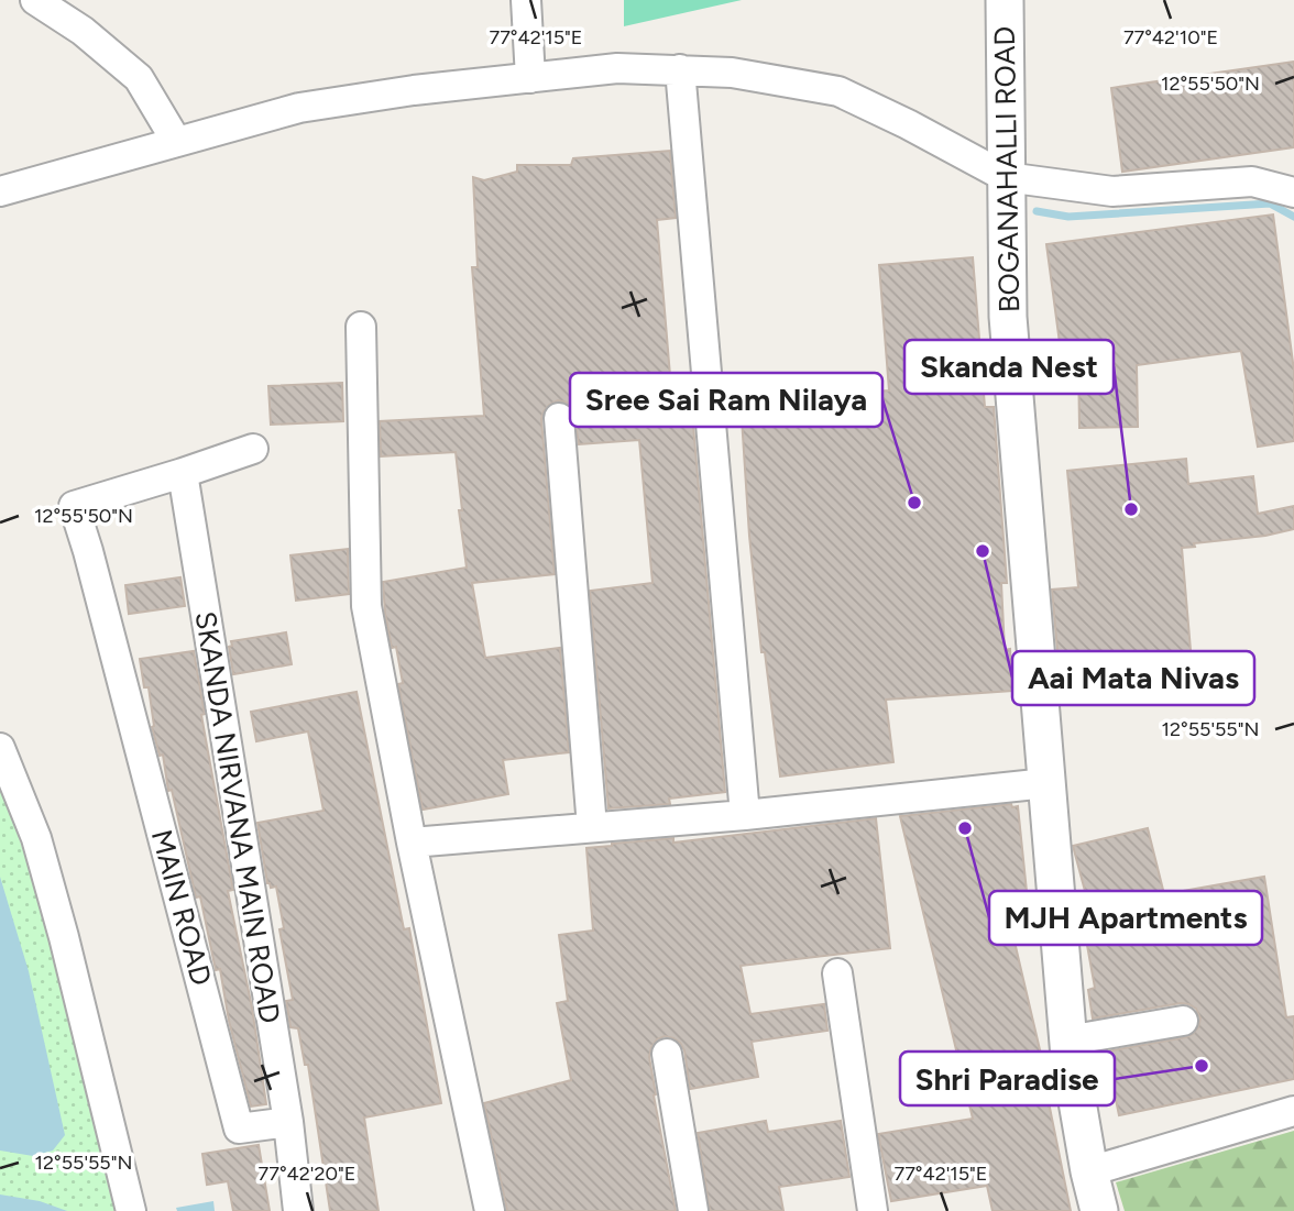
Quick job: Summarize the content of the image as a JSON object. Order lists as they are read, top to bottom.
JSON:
{
  "streets": {
    "street": ["BOGANAHALLI ROAD", "SKANDA NIRVANA MAIN ROAD", "MAIN ROAD"]
  },
  "crossings": [
    ["SKANDA NIRVANA MAIN ROAD", "MAIN ROAD"]
  ],
  "places": [
    "Sree Sai Ram Nilaya",
    "Skanda Nest",
    "Aai Mata Nivas",
    "MJH Apartments",
    "Shri Paradise"
  ],
  "coordinates": [
    "77°42'15\"E",
    "77°42'10\"E",
    "12°55'50\"N",
    "12°55'55\"N",
    "77°42'20\"E"
  ]
}
